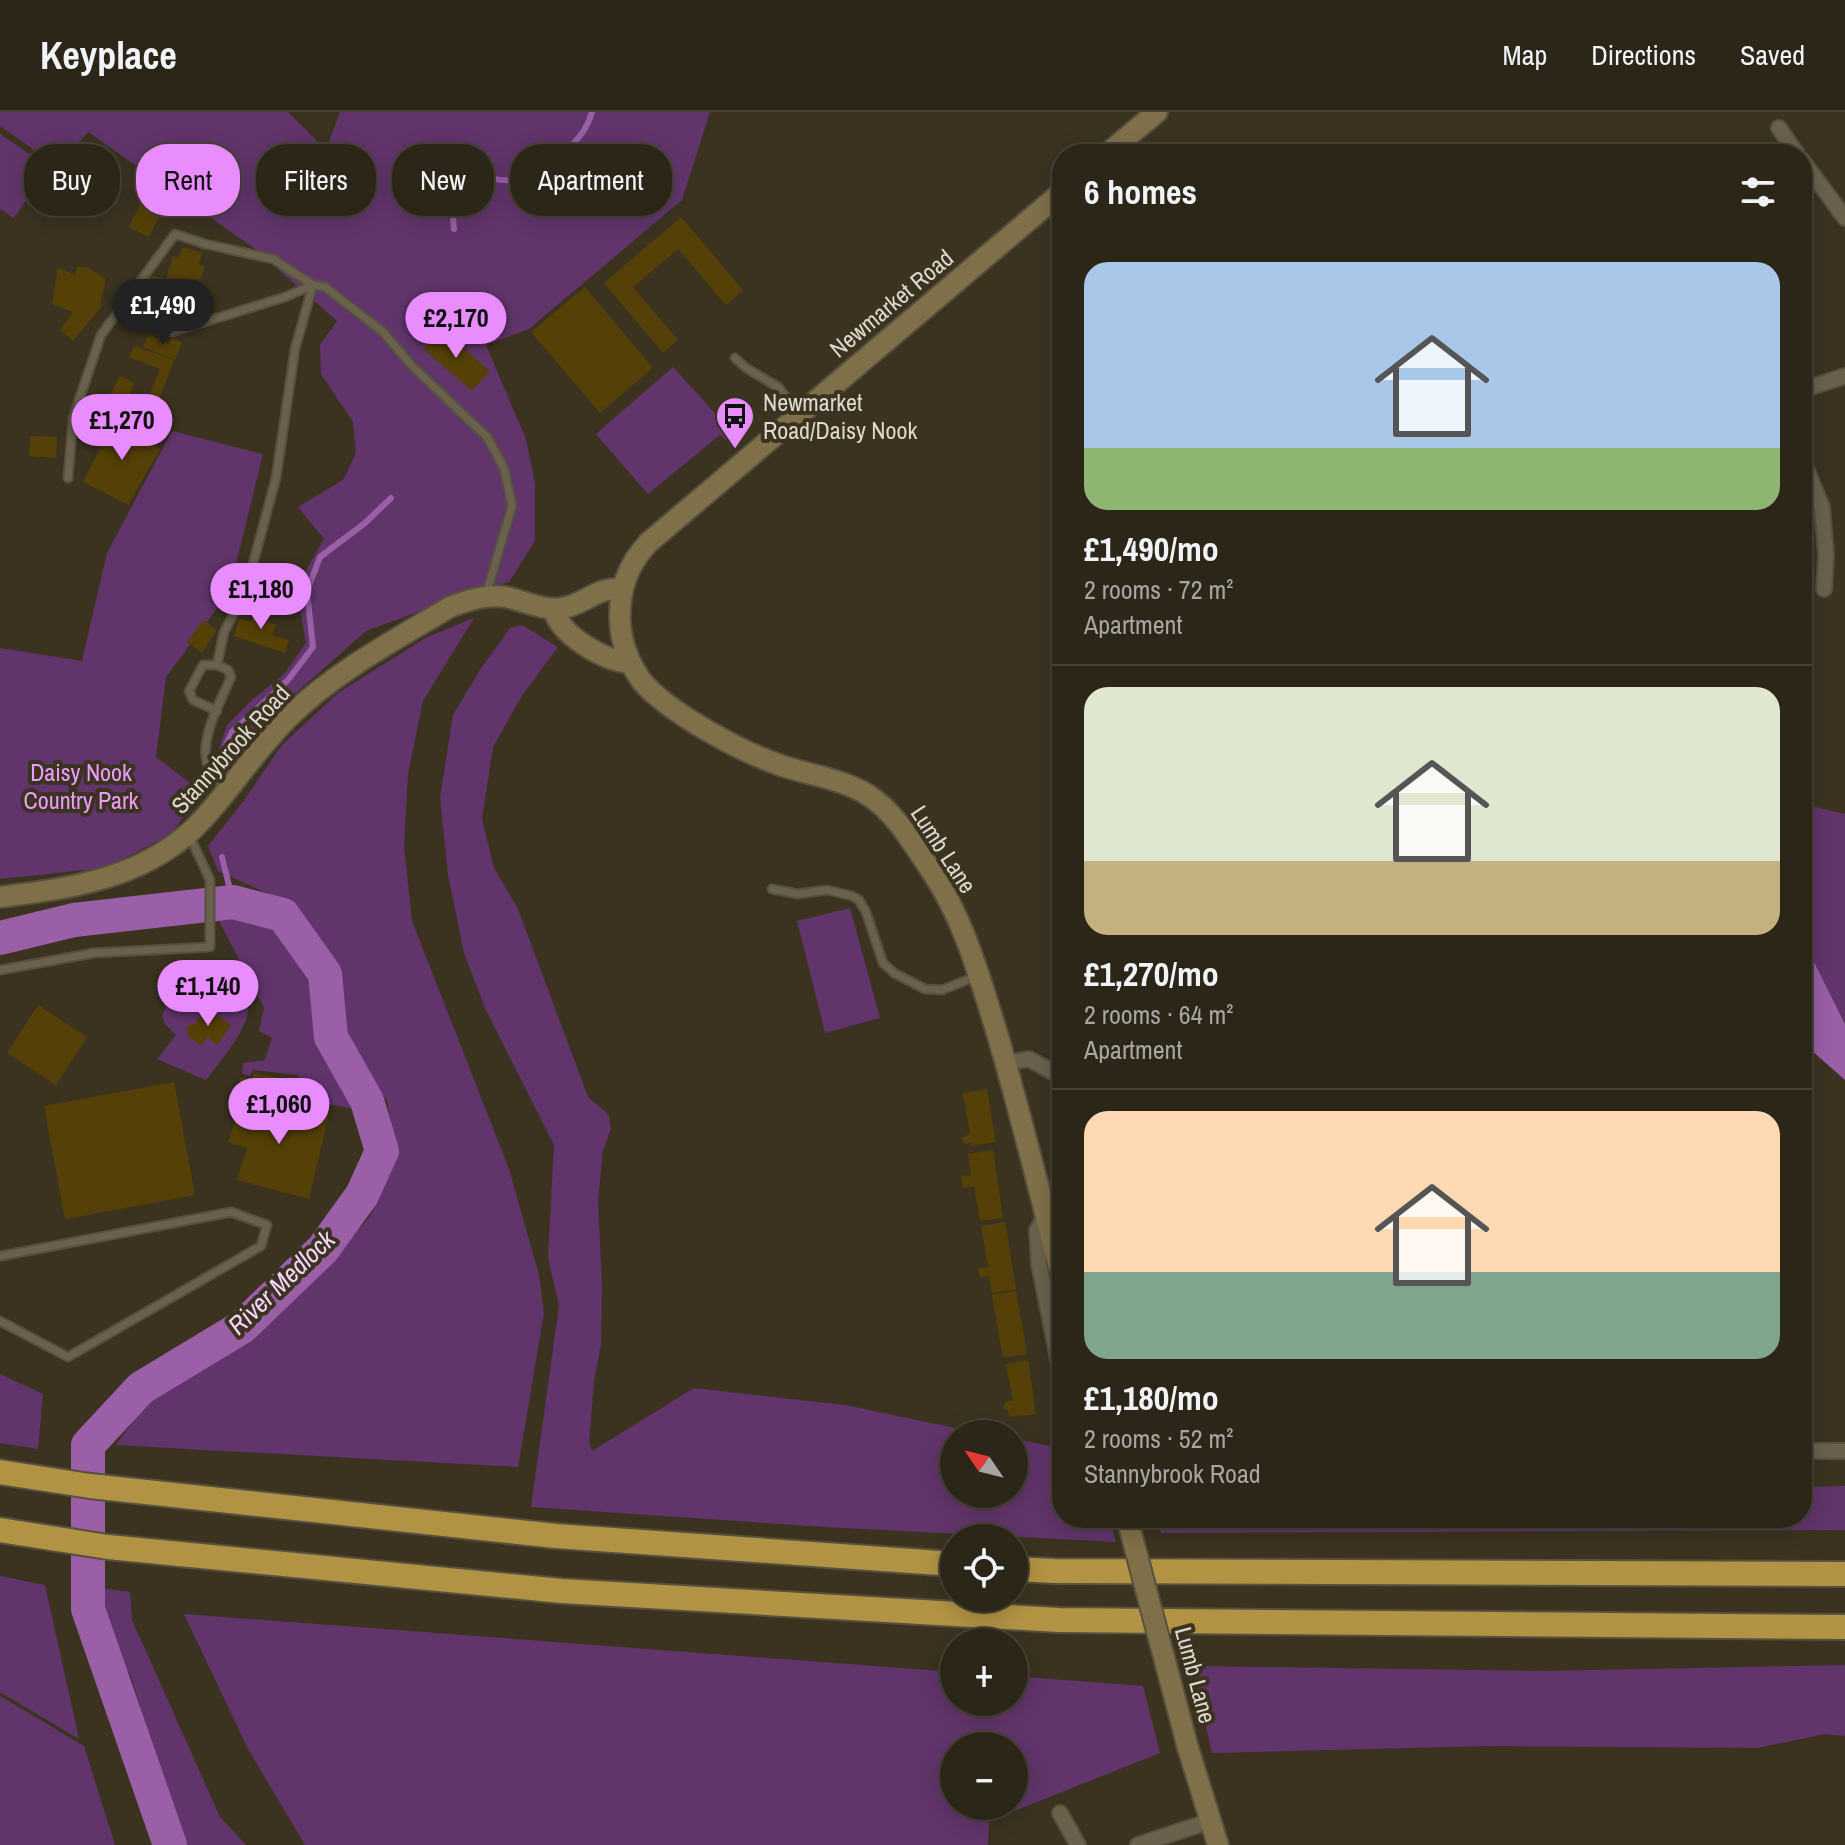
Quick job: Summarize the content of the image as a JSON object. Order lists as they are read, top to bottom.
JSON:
{
  "streets": {
    "street": ["Newmarket Road", "Stannybrook Road", "Lumb Lane"]
  },
  "crossings": [
    ["Newmarket Road", "Lumb Lane"]
  ],
  "water": ["River Medlock"],
  "parks": ["Daisy Nook Country Park"],
  "places": {
    "bus stop": ["Newmarket Road/Daisy Nook"]
  },
  "north": "top left",
  "page": {
    "header": "Keyplace",
    "nav": ["Map", "Directions", "Saved"],
    "chip": [
      "Buy",
      "Rent",
      "Filters",
      "New",
      "Apartment"
    ],
    "heading": "6 homes",
    "list": [
      {
        "name": "£1,490/mo",
        "note": "2 rooms · 72 m² · Apartment"
      },
      {
        "name": "£1,270/mo",
        "note": "2 rooms · 64 m² · Apartment"
      },
      {
        "name": "£1,180/mo",
        "note": "2 rooms · 52 m² · Stannybrook Road"
      }
    ],
    "price": [
      "£1,490",
      "£2,170",
      "£1,270",
      "£1,180",
      "£1,140",
      "£1,060"
    ],
    "map_buttons": ["+", "−"]
  }
}
